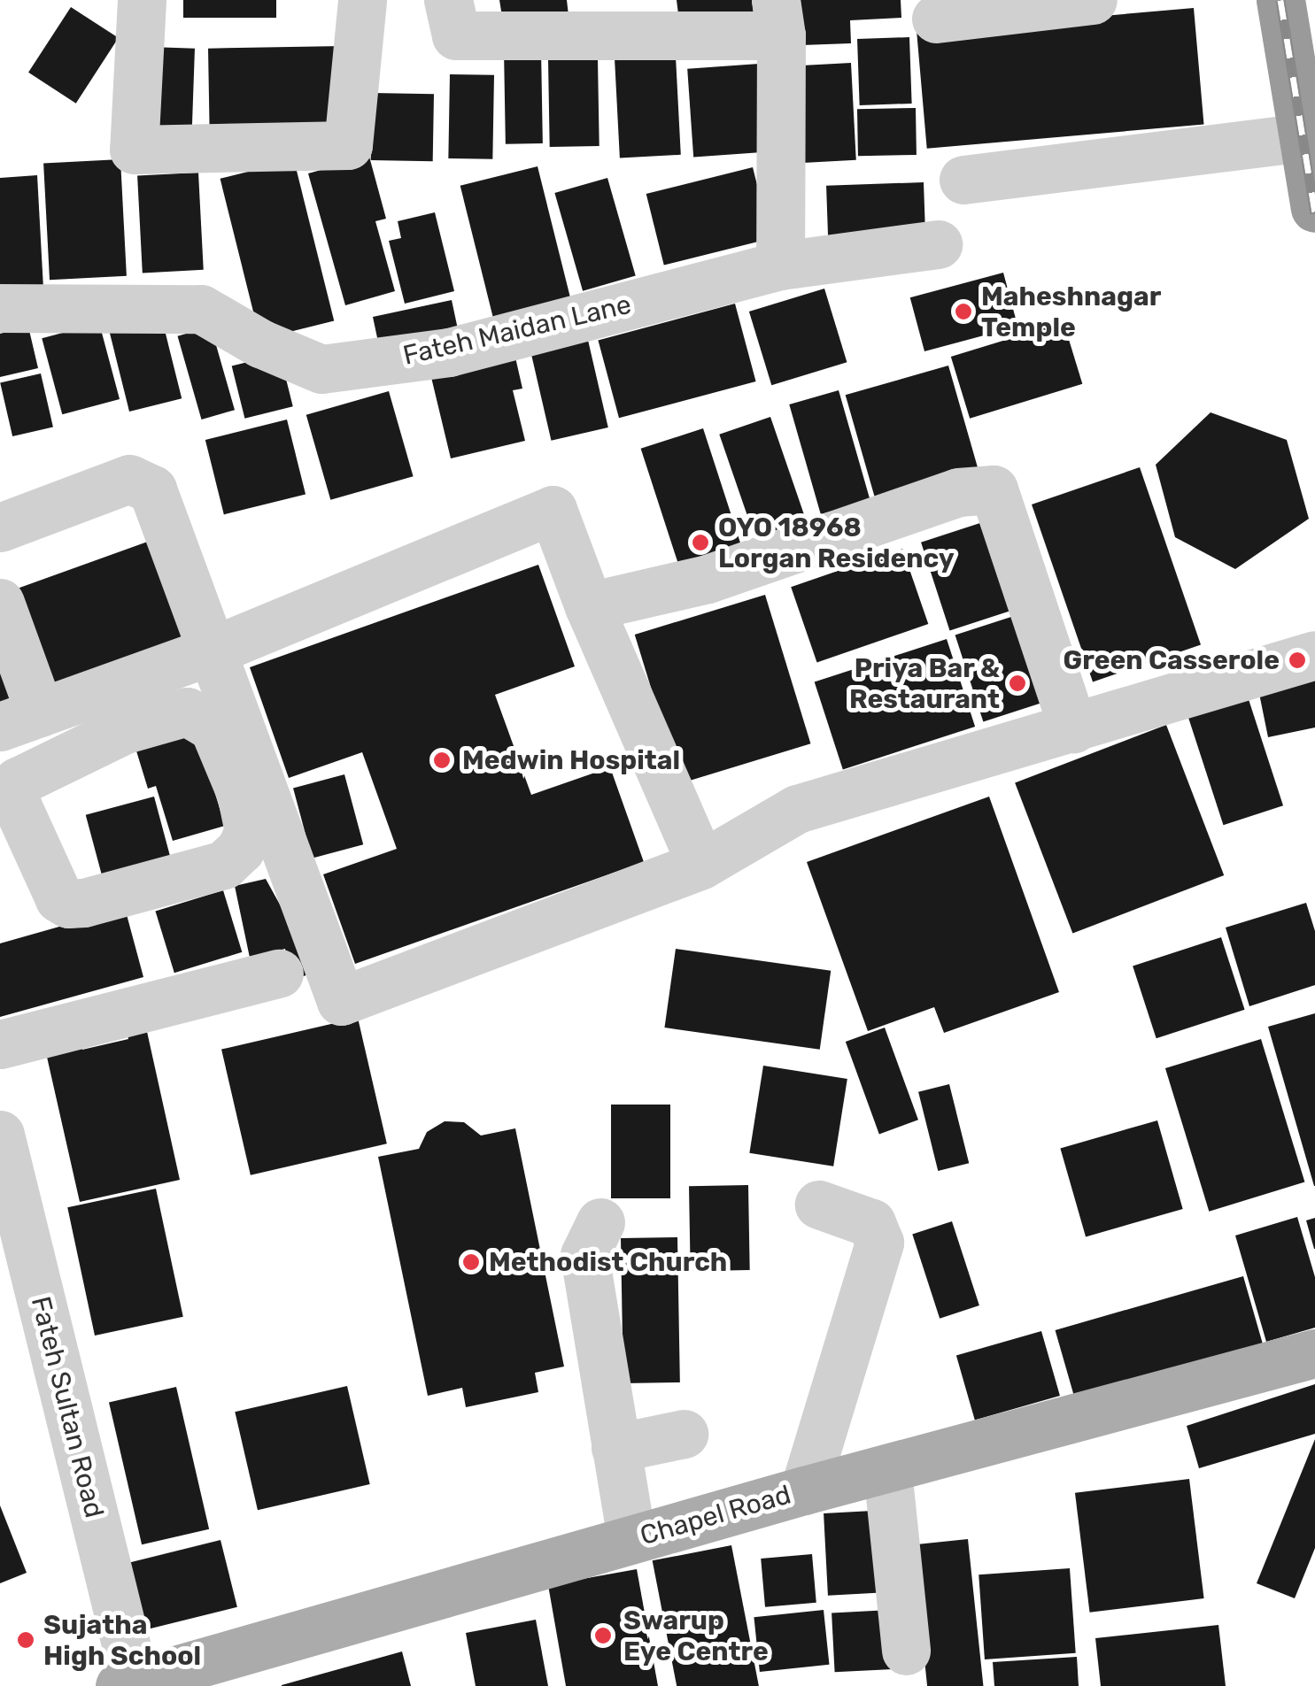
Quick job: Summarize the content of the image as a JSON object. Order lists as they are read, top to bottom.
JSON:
{
  "streets": {
    "main road": ["Chapel Road"],
    "street": ["Fateh Maidan Lane", "Fateh Sultan Road"]
  },
  "crossings": [
    ["Fateh Sultan Road", "Chapel Road"]
  ],
  "places": [
    "Maheshnagar Temple",
    "OYO 18968 Lorgan Residency",
    "Green Casserole",
    "Priya Bar & Restaurant",
    "Medwin Hospital",
    "Methodist Church",
    "Swarup Eye Centre",
    "Sujatha High School"
  ]
}
